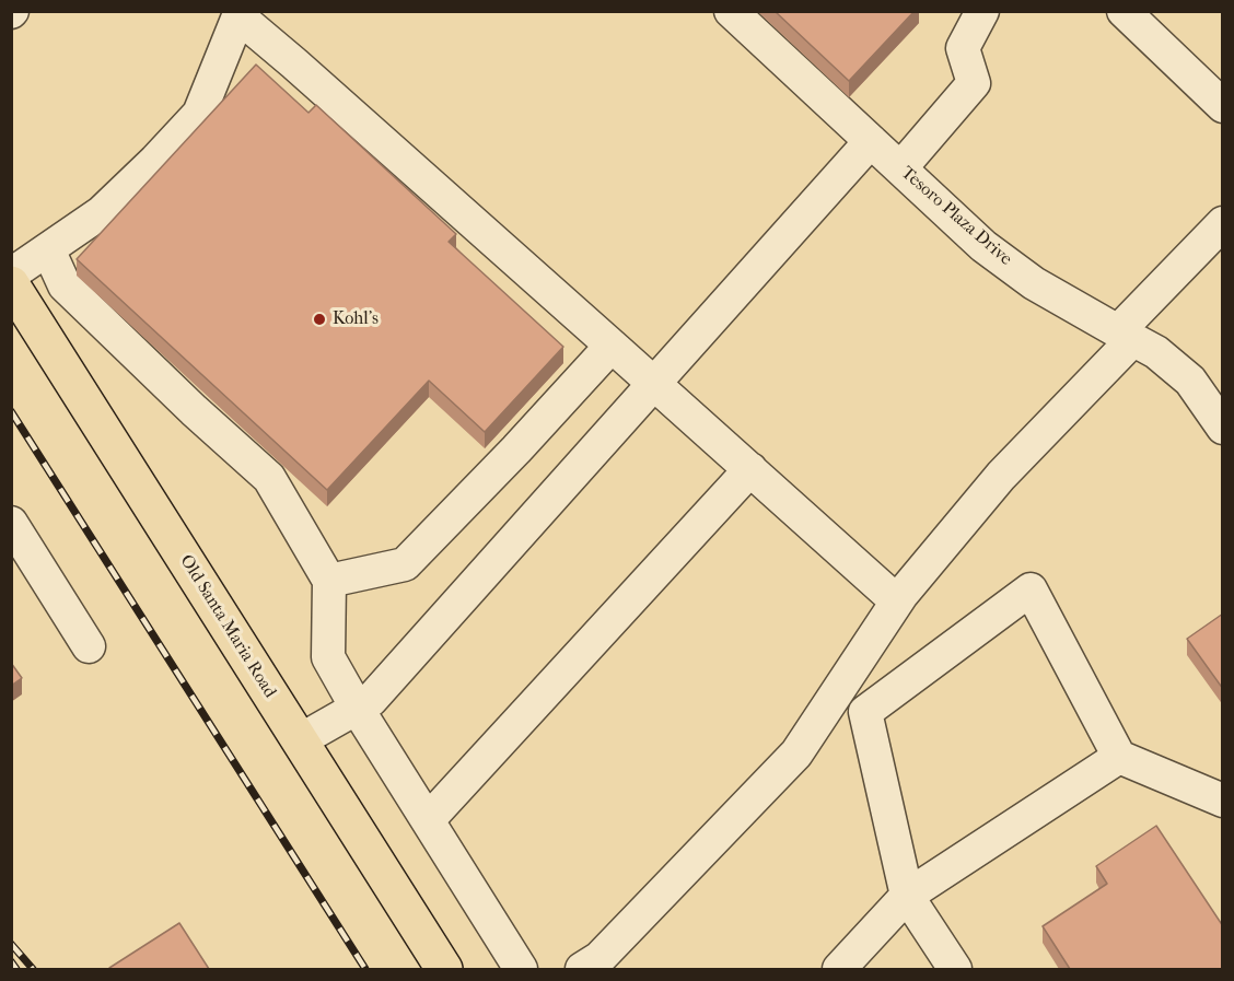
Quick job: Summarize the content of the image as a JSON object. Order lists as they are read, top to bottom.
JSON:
{
  "streets": {
    "main road": ["Old Santa Maria Road"],
    "street": ["Tesoro Plaza Drive"]
  },
  "places": ["Kohl's"]
}
